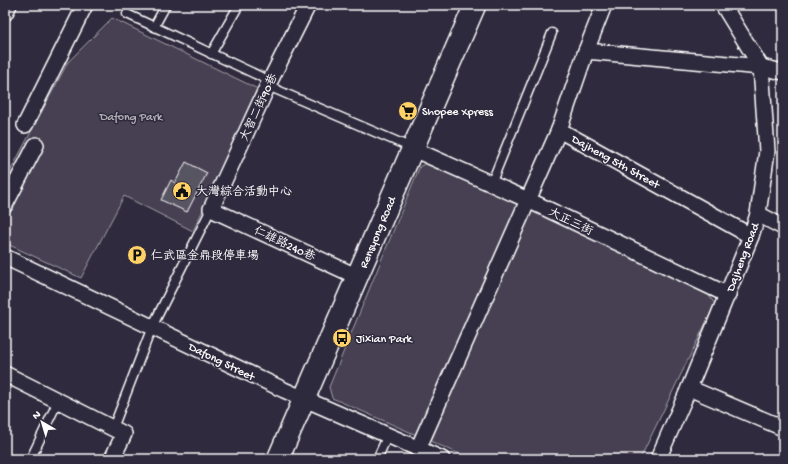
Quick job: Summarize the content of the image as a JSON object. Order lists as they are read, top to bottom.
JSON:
{
  "streets": {
    "street": [
      "大智二街90巷",
      "Dajheng 5th Street",
      "大正三街",
      "Rensyong Road",
      "仁雄路240巷",
      "Dajheng Road",
      "Dafong Street"
    ]
  },
  "crossings": [
    ["大智二街90巷", "仁雄路240巷"],
    ["Dajheng 5th Street", "Dajheng Road"],
    ["大正三街", "Rensyong Road"],
    ["大正三街", "Dajheng Road"],
    ["Rensyong Road", "仁雄路240巷"],
    ["Rensyong Road", "Dafong Street"]
  ],
  "parks": ["Dafong Park"],
  "places": {
    "supermarket": ["Shopee Xpress"],
    "public building": ["大灣綜合活動中心"],
    "parking": ["仁武區金鼎段停車場"],
    "bus stop": ["Jixian Park"]
  },
  "north": "top left"
}
